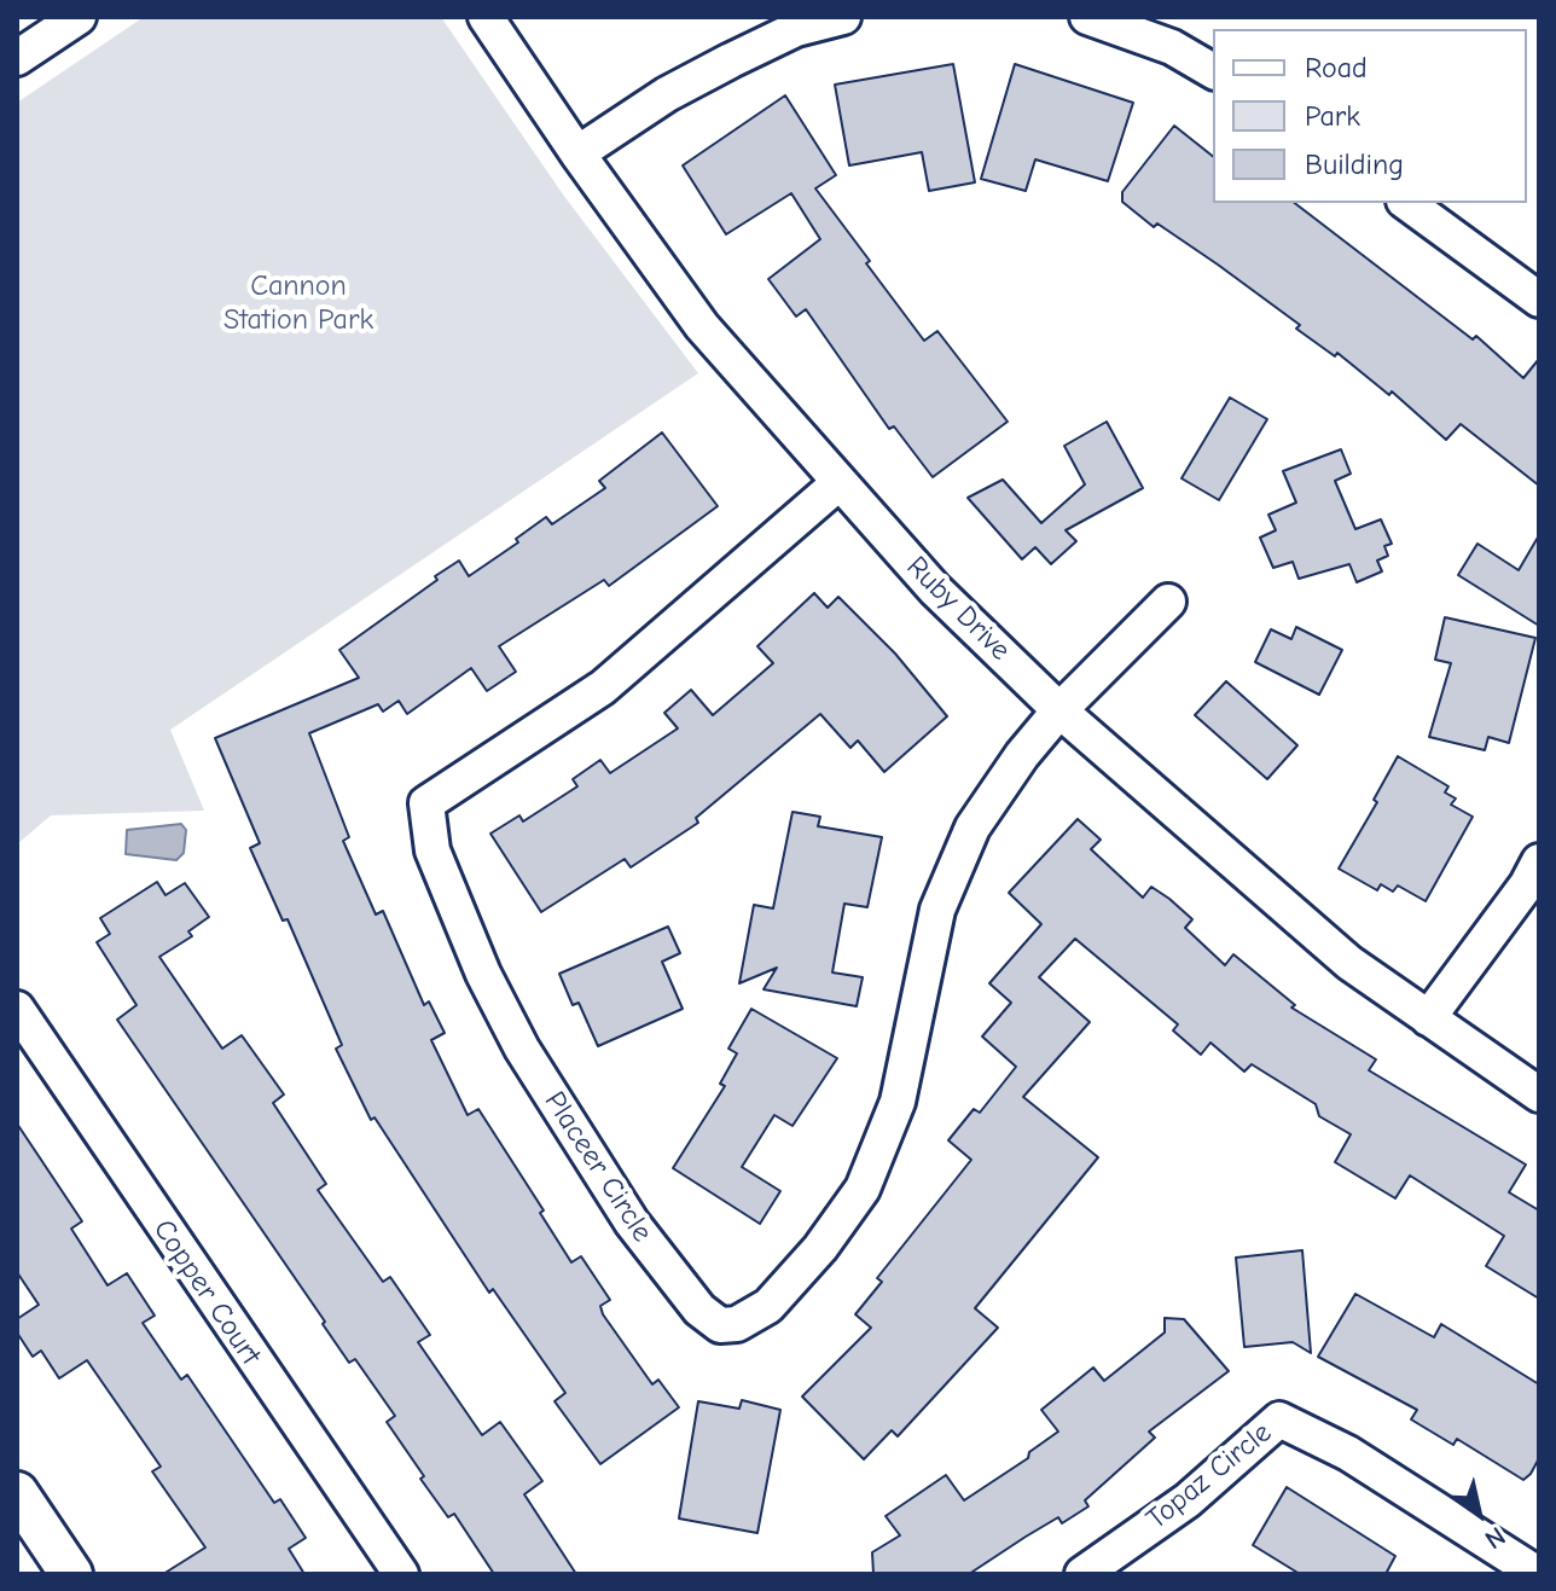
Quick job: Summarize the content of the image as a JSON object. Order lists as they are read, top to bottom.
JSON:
{
  "streets": {
    "street": [
      "Ruby Drive",
      "Placeer Circle",
      "Copper Court",
      "Topaz Circle"
    ]
  },
  "crossings": [
    ["Ruby Drive", "Placeer Circle"]
  ],
  "parks": ["Cannon Station Park"],
  "legend": ["Road", "Park", "Building"],
  "north": "bottom right"
}
